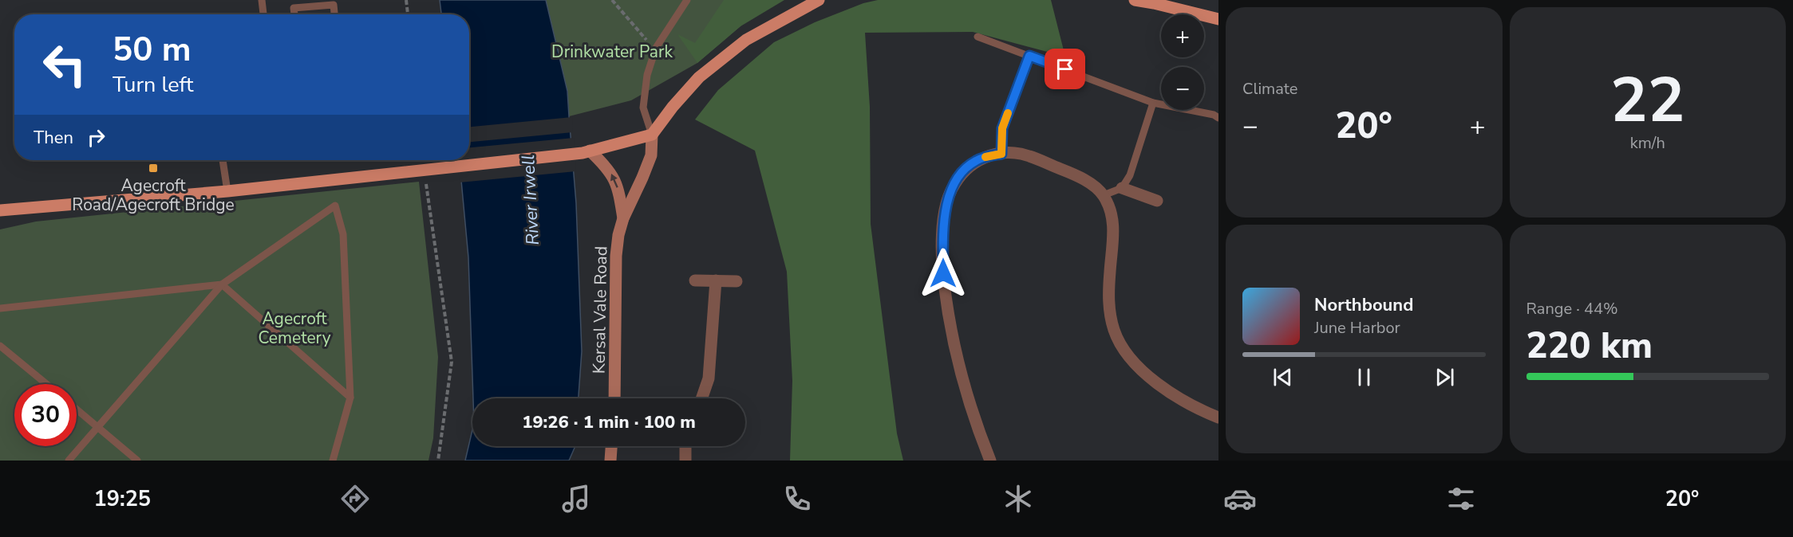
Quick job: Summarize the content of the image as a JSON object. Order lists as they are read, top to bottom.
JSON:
{
  "streets": {
    "street": ["Kersal Vale Road"]
  },
  "water": ["River Irwell"],
  "parks": ["Drinkwater Park", "Agecroft Cemetery"],
  "places": {
    "transit": ["Agecroft Road/Agecroft Bridge"]
  },
  "page": {
    "tile": [
      "Climate",
      ["22", "km/h"],
      ["Range · 44%", "220 km"]
    ],
    "map_buttons": ["+", "−"],
    "turn": ["50 m", "Turn left"],
    "heat": ["−", "20°", "+"],
    "then": "Then",
    "song": ["Northbound", "June Harbor"],
    "limit": "30",
    "trip": "19:26 · 1 min · 100 m",
    "tabs": ["19:25", "20°"]
  }
}
